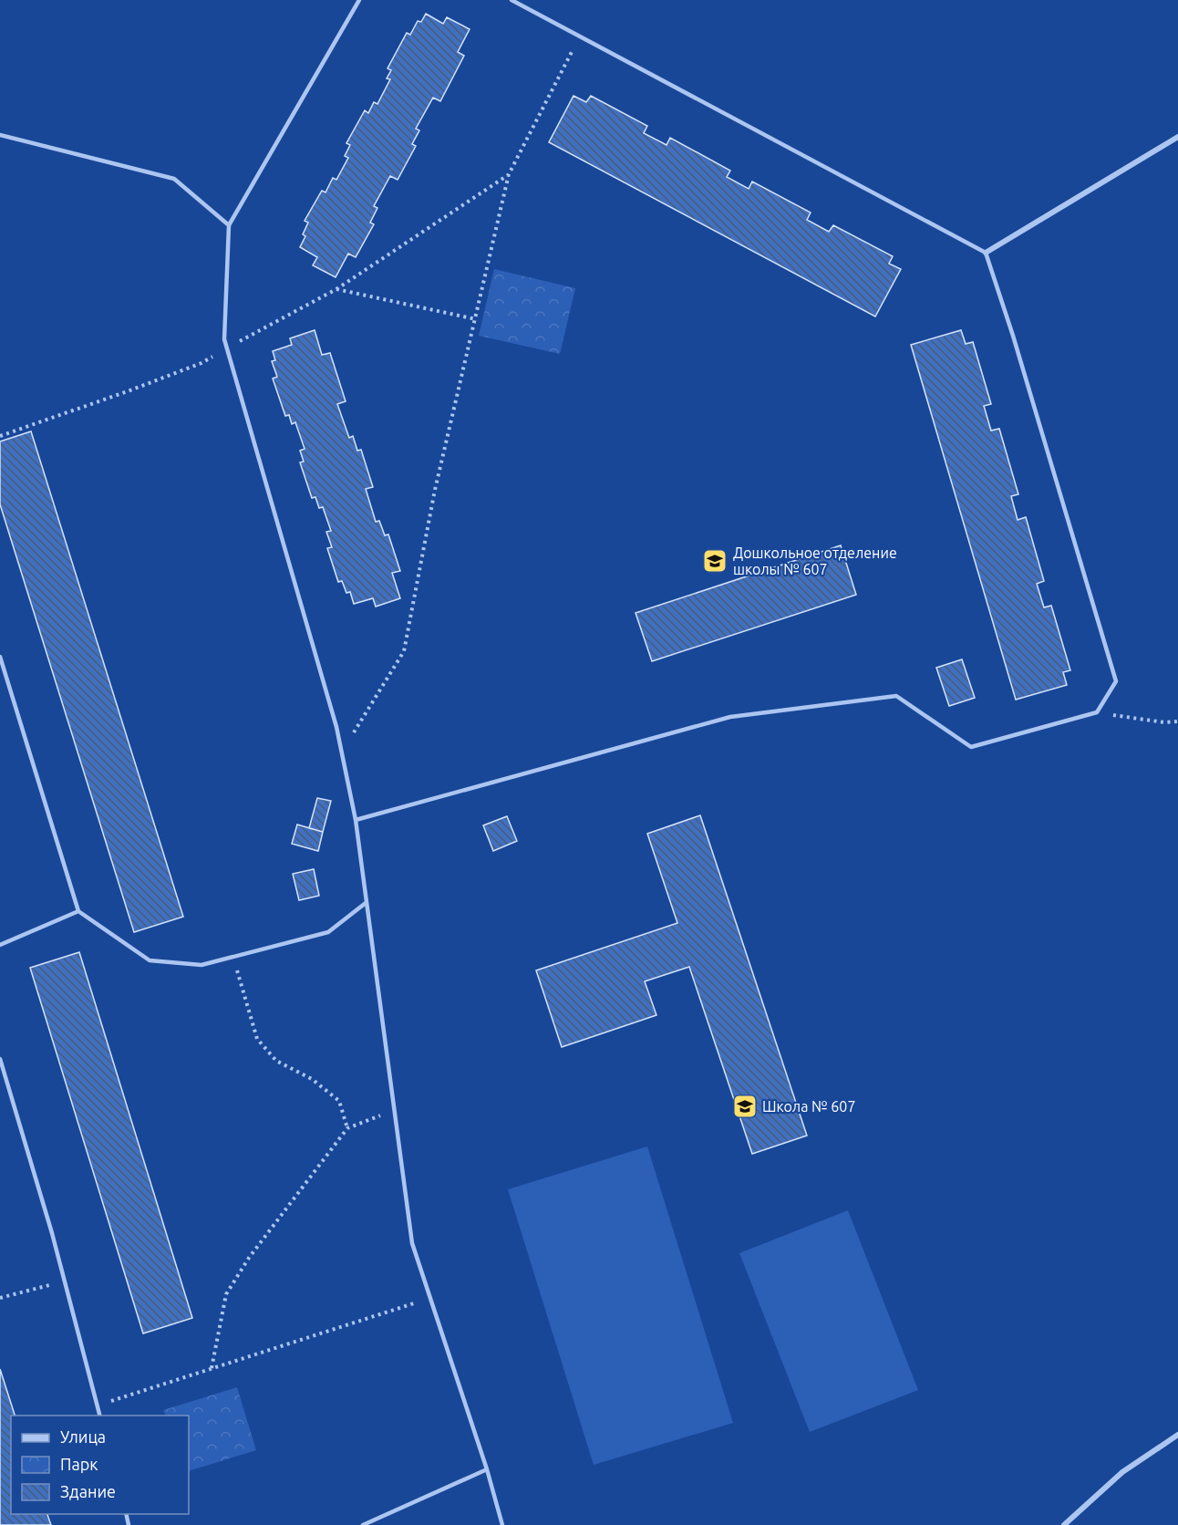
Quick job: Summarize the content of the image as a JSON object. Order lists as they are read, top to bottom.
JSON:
{
  "places": {
    "school or university": ["Дошкольное отделение школы № 607", "Школа № 607"]
  },
  "legend": ["Улица", "Парк", "Здание"]
}
